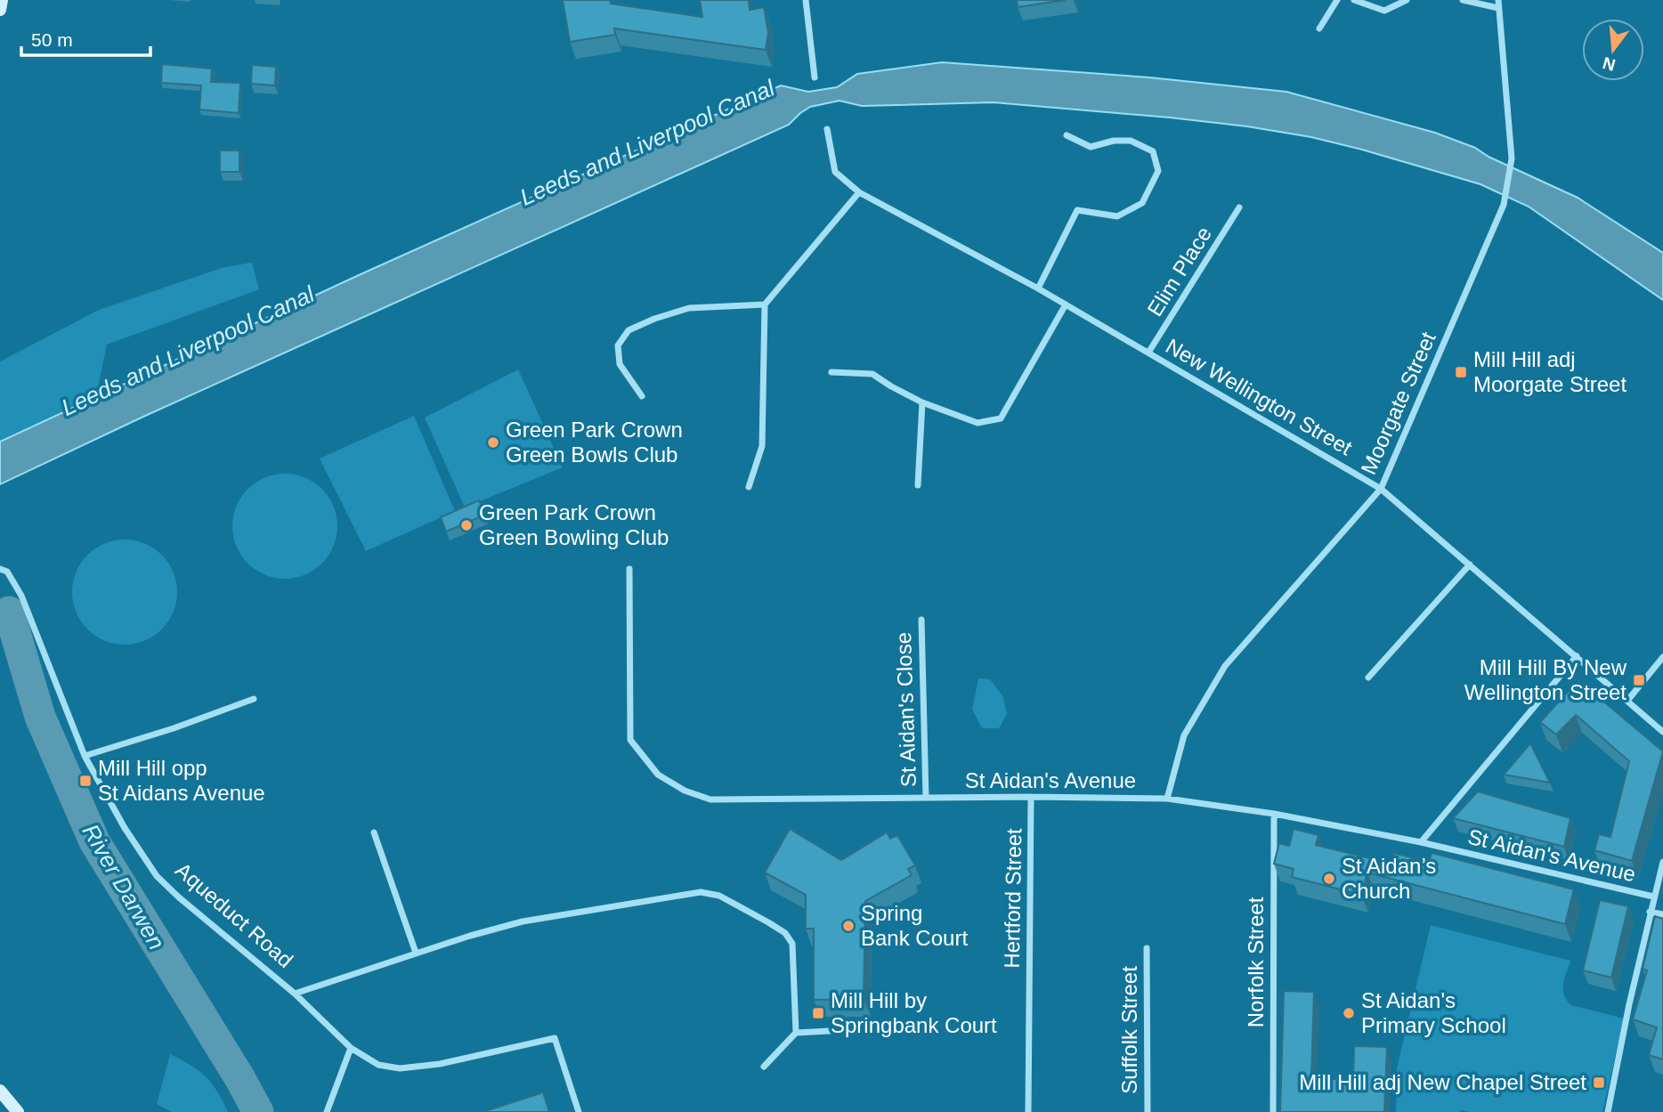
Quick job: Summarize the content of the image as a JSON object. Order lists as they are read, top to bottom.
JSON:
{
  "streets": {
    "street": [
      "Elim Place",
      "New Wellington Street",
      "Moorgate Street",
      "St Aidan's Close",
      "St Aidan's Avenue",
      "Hertford Street",
      "Aqueduct Road",
      "Norfolk Street",
      "Suffolk Street"
    ]
  },
  "crossings": [
    ["Elim Place", "New Wellington Street"],
    ["New Wellington Street", "Moorgate Street"],
    ["Moorgate Street", "St Aidan's Avenue"],
    ["St Aidan's Close", "St Aidan's Avenue"],
    ["St Aidan's Avenue", "Hertford Street"],
    ["St Aidan's Avenue", "Norfolk Street"]
  ],
  "water": ["Leeds and Liverpool Canal", "River Darwen"],
  "places": {
    "transit": [
      "Mill Hill adj Moorgate Street",
      "Mill Hill By New Wellington Street",
      "Mill Hill opp St Aidans Avenue",
      "Mill Hill by Springbank Court",
      "Mill Hill adj New Chapel Street"
    ],
    "other": [
      "Green Park Crown Green Bowls Club",
      "Green Park Crown Green Bowling Club",
      "St Aidan’s Church",
      "Spring Bank Court",
      "St Aidan's Primary School"
    ]
  },
  "scale_bar": "50 m",
  "north": "bottom"
}
